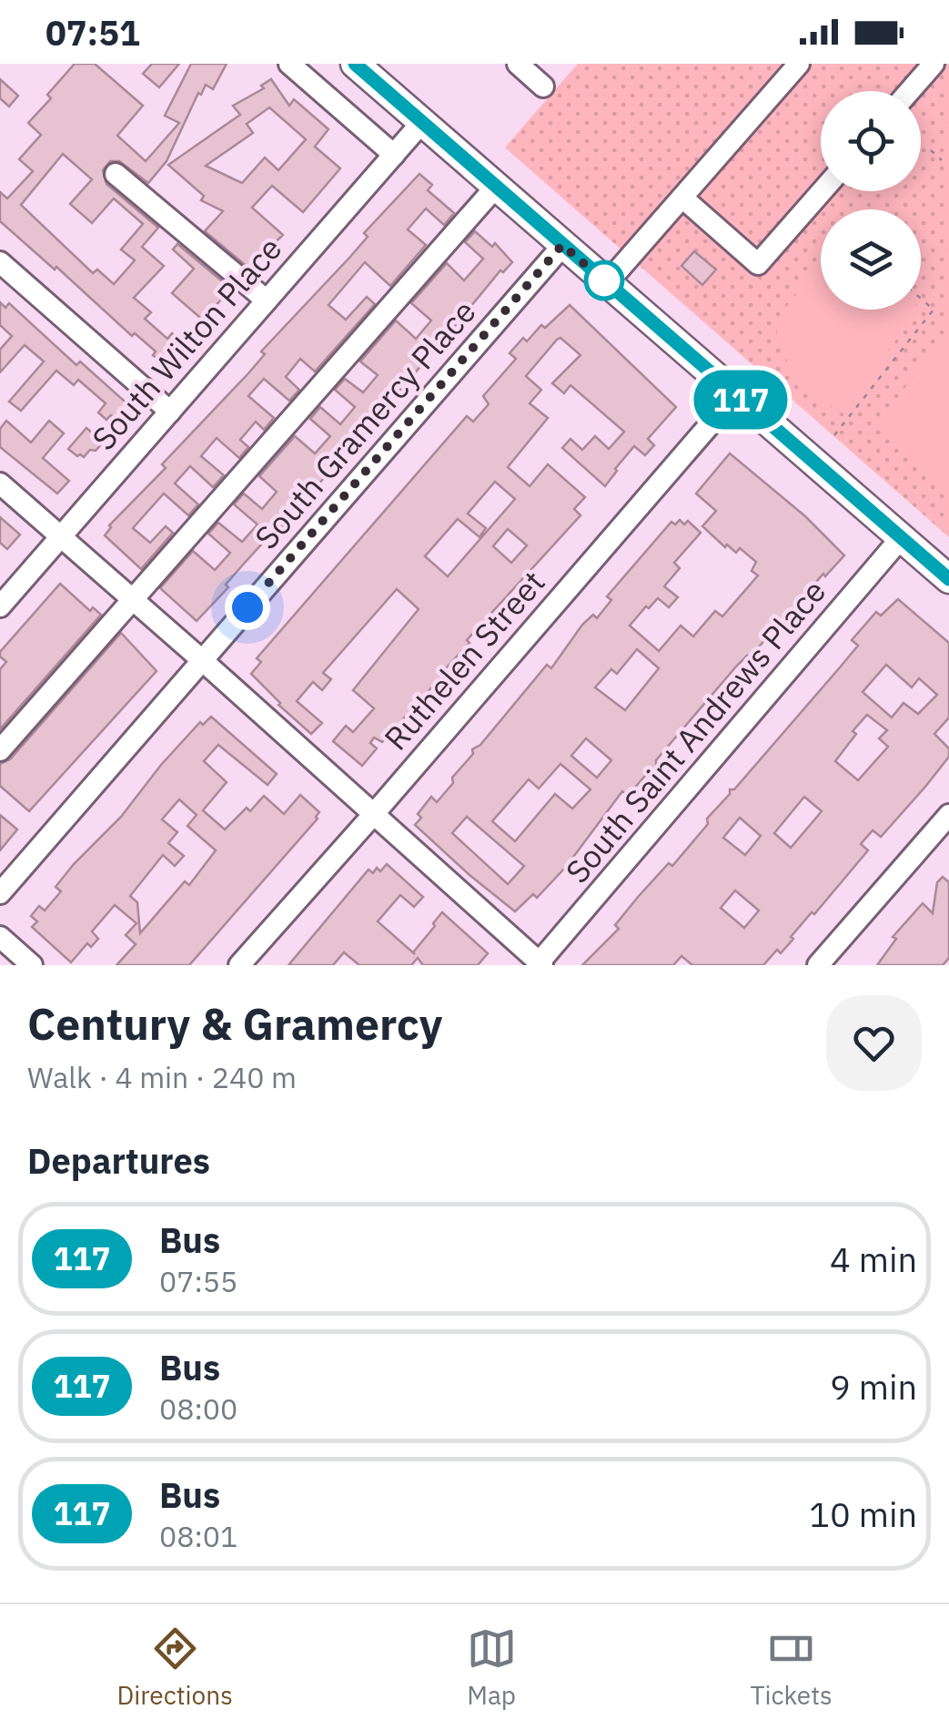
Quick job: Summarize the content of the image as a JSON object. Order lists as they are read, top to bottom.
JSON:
{
  "streets": {
    "street": [
      "South Wilton Place",
      "South Gramercy Place",
      "Ruthelen Street",
      "South Saint Andrews Place"
    ]
  },
  "lines": ["bus line 117"],
  "page": {
    "status": "07:51",
    "on_map": "117",
    "heading": [
      ["Century & Gramercy", "Walk · 4 min · 240 m"],
      "Departures"
    ],
    "list": [
      {
        "mark": "117",
        "name": "Bus",
        "note": "07:55",
        "value": "4 min"
      },
      {
        "mark": "117",
        "name": "Bus",
        "note": "08:00",
        "value": "9 min"
      },
      {
        "mark": "117",
        "name": "Bus",
        "note": "08:01",
        "value": "10 min"
      }
    ],
    "tabs": ["Directions", "Map", "Tickets"]
  }
}
